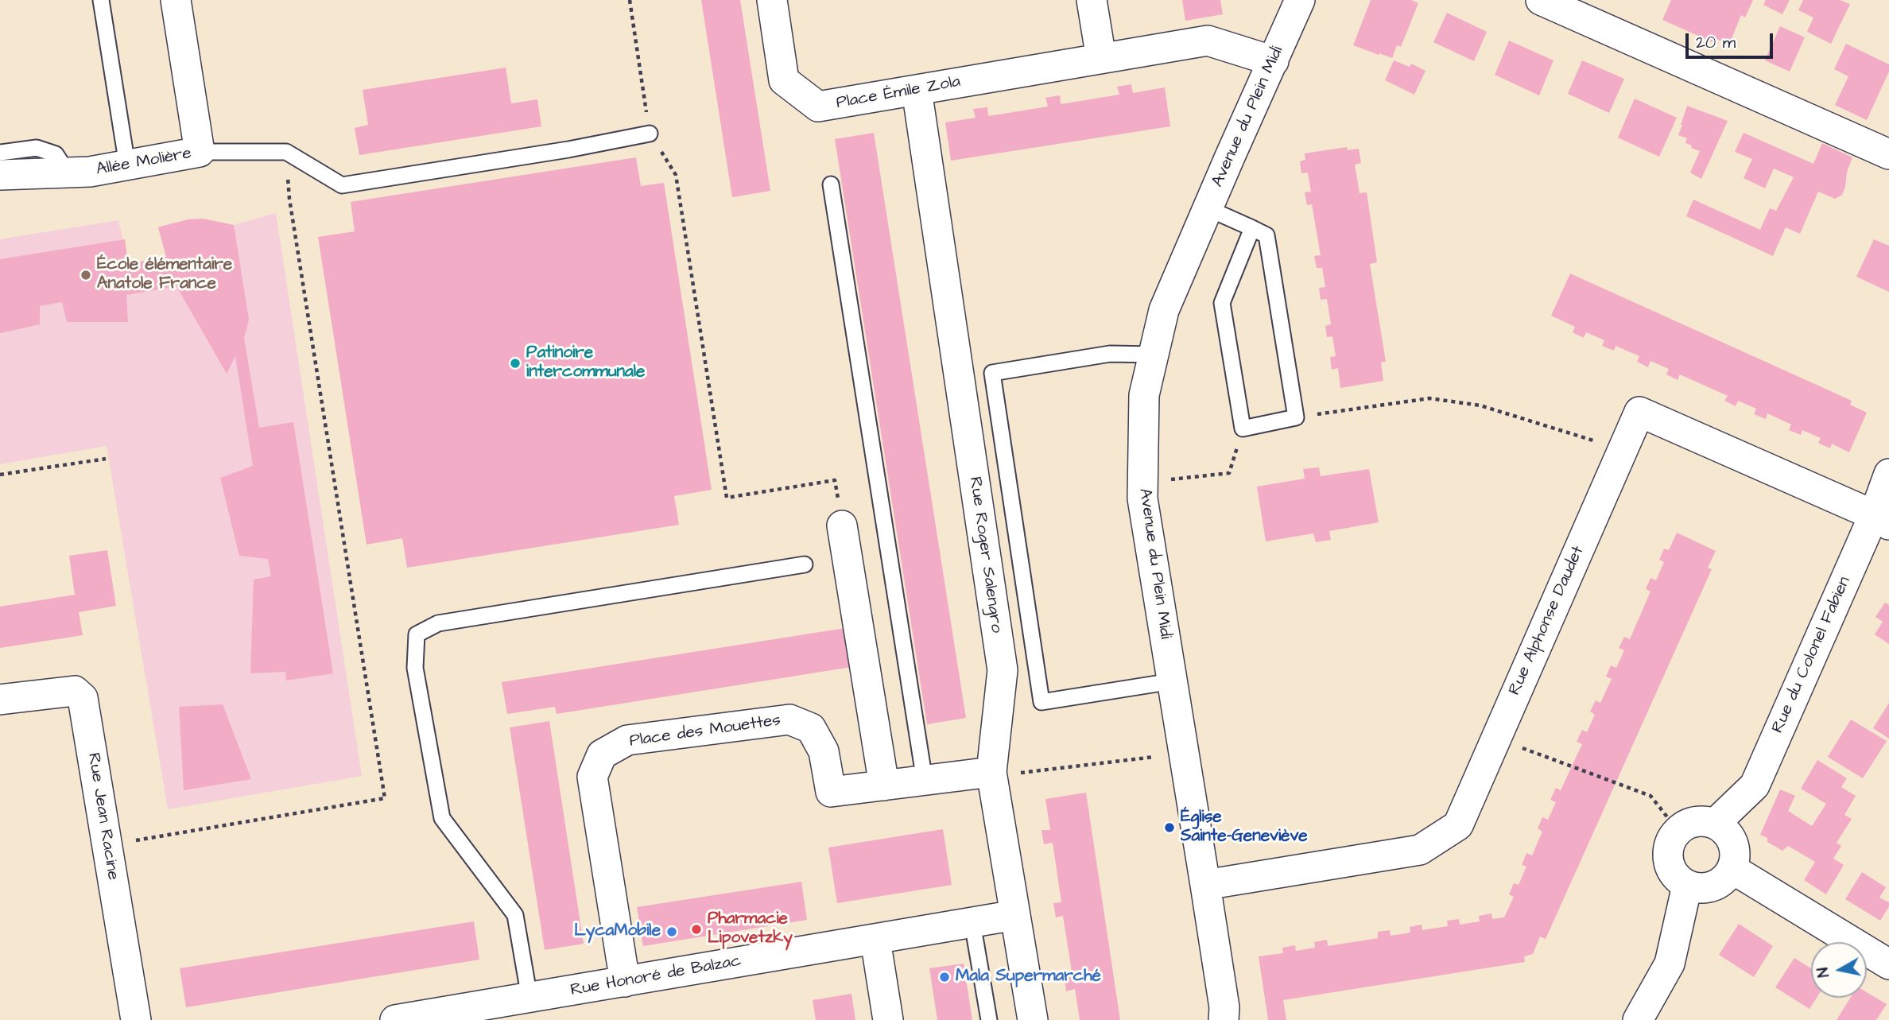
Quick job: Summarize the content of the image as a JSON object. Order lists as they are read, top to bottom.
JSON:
{
  "streets": {
    "street": [
      "Place Émile Zola",
      "Avenue du Plein Midi",
      "Allée Molière",
      "Rue Roger Salengro",
      "Rue Alphonse Daudet",
      "Rue du Colonel Fabien",
      "Place des Mouettes",
      "Rue Jean Racine",
      "Rue Honoré de Balzac"
    ]
  },
  "crossings": [
    ["Place Émile Zola", "Avenue du Plein Midi"],
    ["Place Émile Zola", "Rue Roger Salengro"],
    ["Avenue du Plein Midi", "Rue Alphonse Daudet"],
    ["Rue Roger Salengro", "Place des Mouettes"],
    ["Rue Roger Salengro", "Rue Honoré de Balzac"],
    ["Rue Alphonse Daudet", "Rue du Colonel Fabien"],
    ["Place des Mouettes", "Rue Honoré de Balzac"]
  ],
  "places": [
    "École élémentaire Anatole France",
    "Patinoire intercommunale",
    "Église Sainte-Geneviève",
    "Pharmacie Lipovetzky",
    "LycaMobile",
    "Mala Supermarché"
  ],
  "scale_bar": "20 m",
  "north": "left"
}
